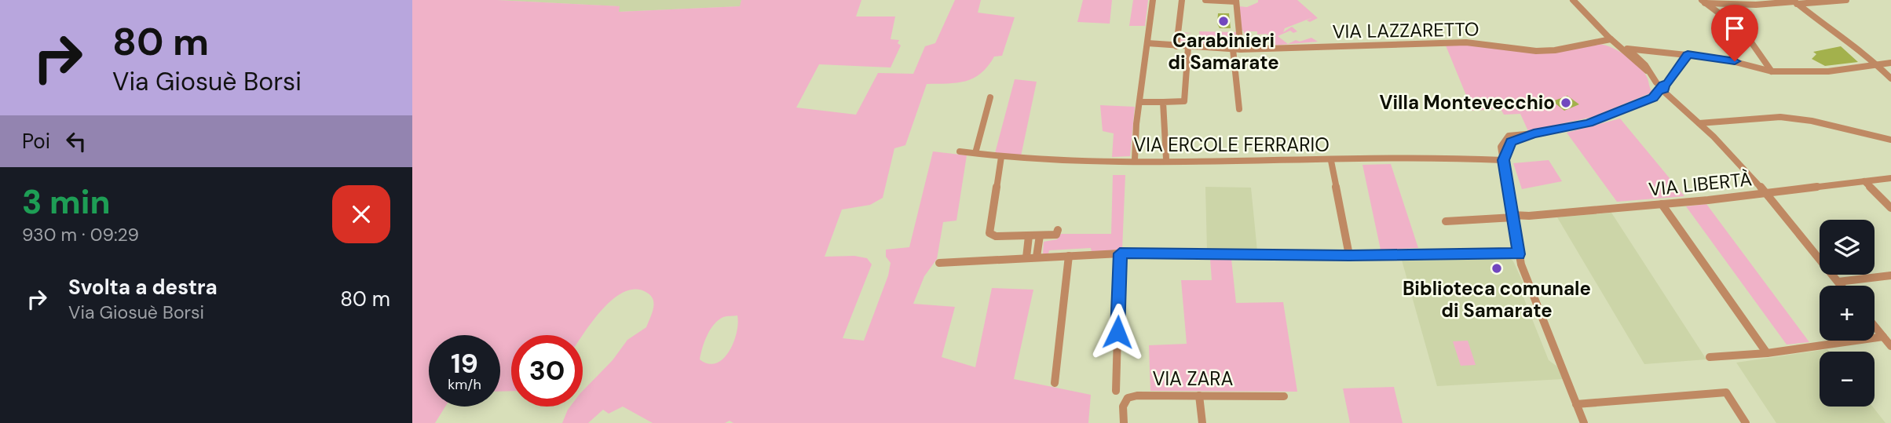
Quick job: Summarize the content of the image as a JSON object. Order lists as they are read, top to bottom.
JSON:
{
  "streets": {
    "street": [
      "VIA LAZZARETTO",
      "VIA ERCOLE FERRARIO",
      "VIA LIBERTÀ",
      "VIA ZARA"
    ]
  },
  "places": ["Carabinieri di Samarate", "Villa Montevecchio", "Biblioteca comunale di Samarate"],
  "page": {
    "turn": ["80 m", "Via Giosuè Borsi"],
    "then": "Poi",
    "heading": ["3 min", "930 m · 09:29"],
    "map_buttons": ["+", "−"],
    "list": [
      {
        "name": "Svolta a destra",
        "note": "Via Giosuè Borsi",
        "value": "80 m"
      }
    ],
    "speed": "19 km/h",
    "limit": "30"
  }
}
